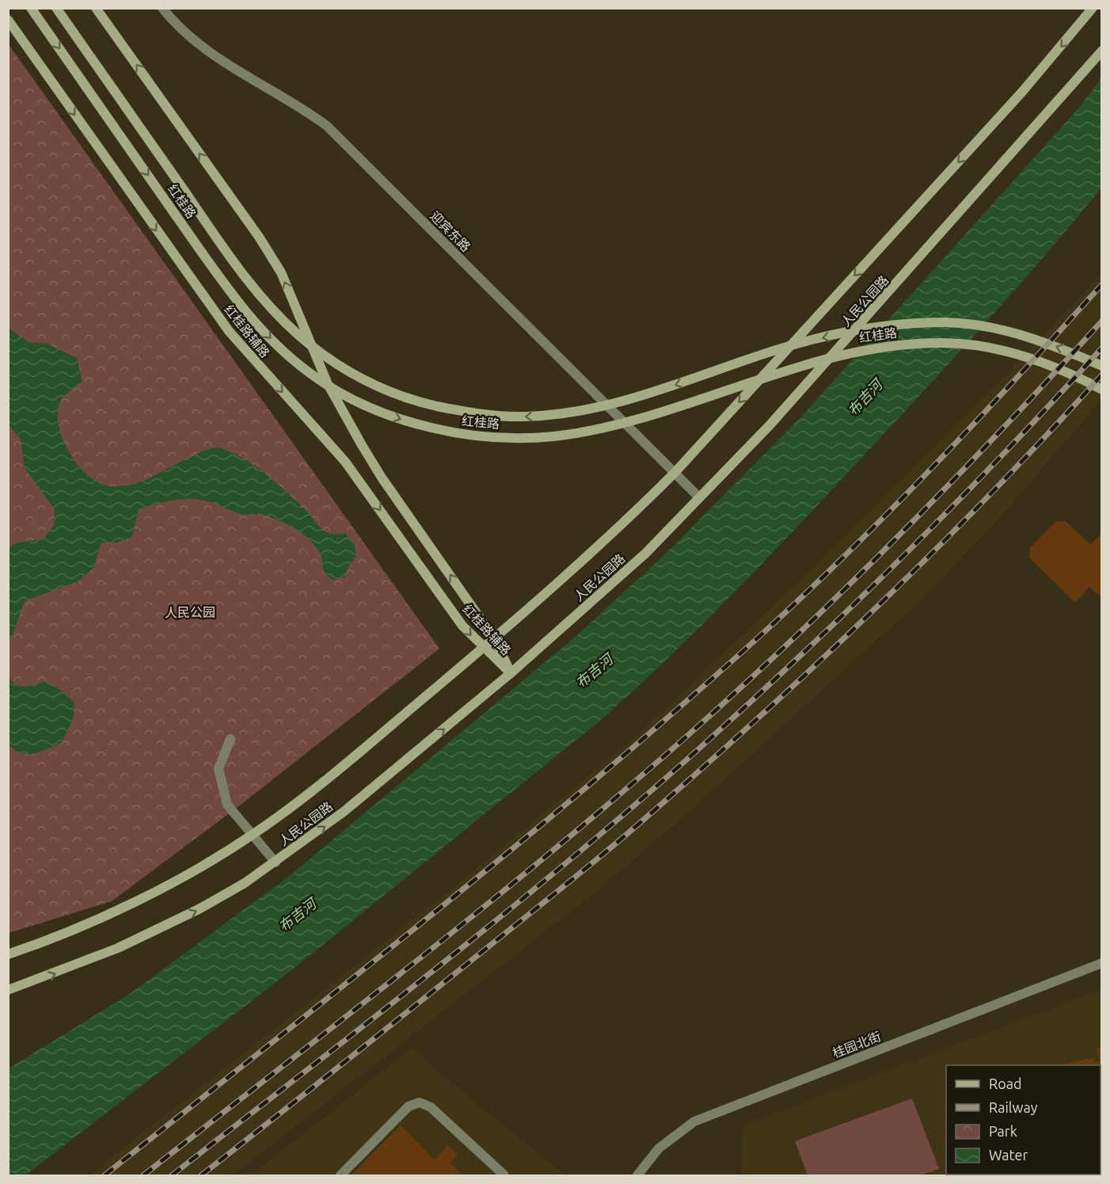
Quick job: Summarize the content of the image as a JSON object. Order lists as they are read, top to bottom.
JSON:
{
  "streets": {
    "main road": ["红桂路", "人民公园路", "红桂路辅路"],
    "street": ["迎宾东路", "桂园北街"]
  },
  "crossings": [
    ["迎宾东路", "人民公园路"],
    ["人民公园路", "红桂路辅路"]
  ],
  "water": ["布吉河"],
  "parks": ["人民公园"],
  "legend": [
    "Road",
    "Railway",
    "Park",
    "Water"
  ]
}
